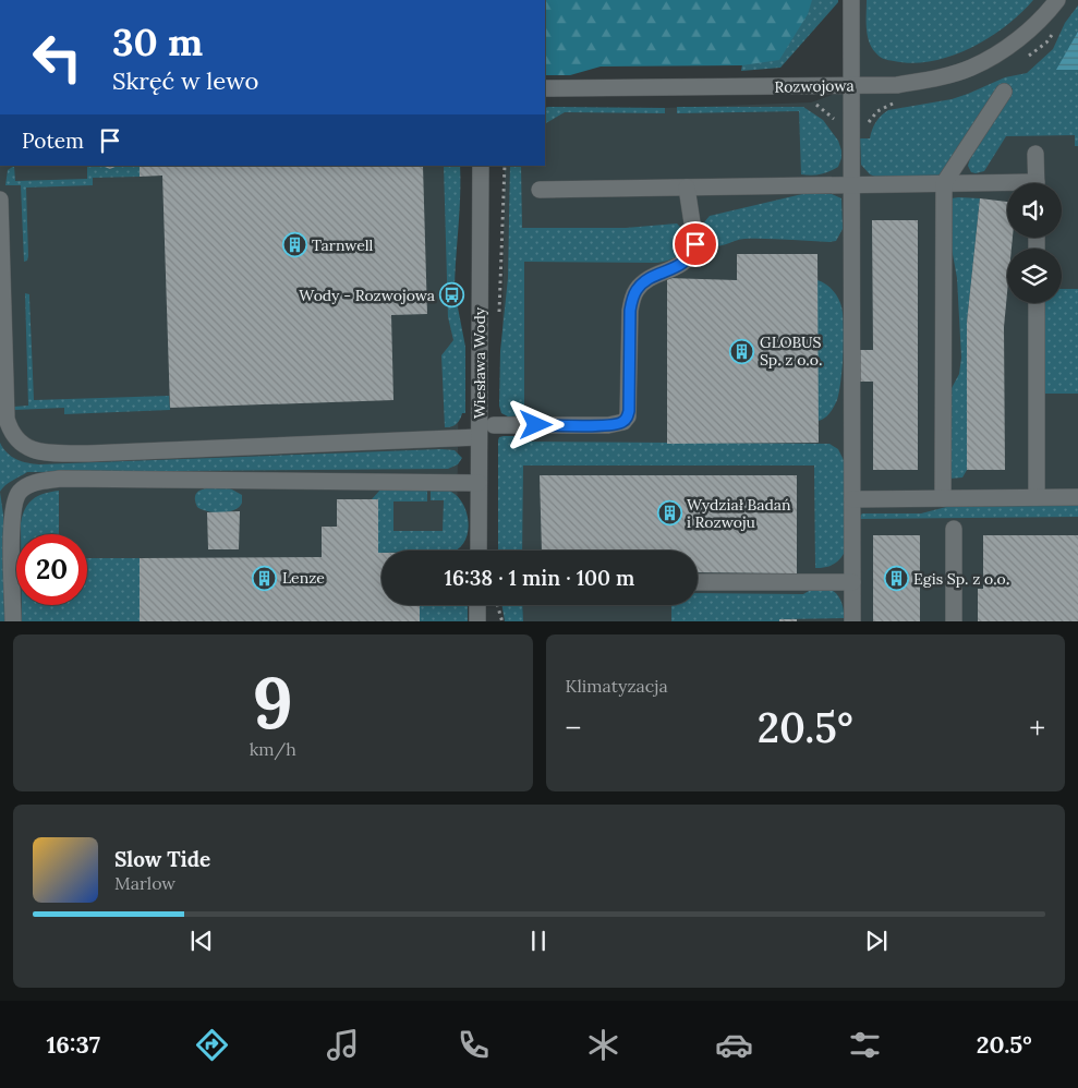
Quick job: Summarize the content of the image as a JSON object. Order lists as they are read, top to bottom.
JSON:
{
  "streets": {
    "street": ["Rozwojowa", "Wiesława Wody"]
  },
  "places": {
    "building": [
      "Tarnwell",
      "GLOBUS Sp. z o.o.",
      "Wydział Badań i Rozwoju",
      "Lenze",
      "Egis Sp. z o.o."
    ],
    "bus stop": ["Wody - Rozwojowa"]
  },
  "page": {
    "turn": ["30 m", "Skręć w lewo"],
    "then": "Potem",
    "limit": "20",
    "trip": "16:38 · 1 min · 100 m",
    "tile": [
      ["9", "km/h"],
      "Klimatyzacja"
    ],
    "heat": ["−", "20.5°", "+"],
    "song": ["Slow Tide", "Marlow"],
    "tabs": ["16:37", "20.5°"]
  }
}
